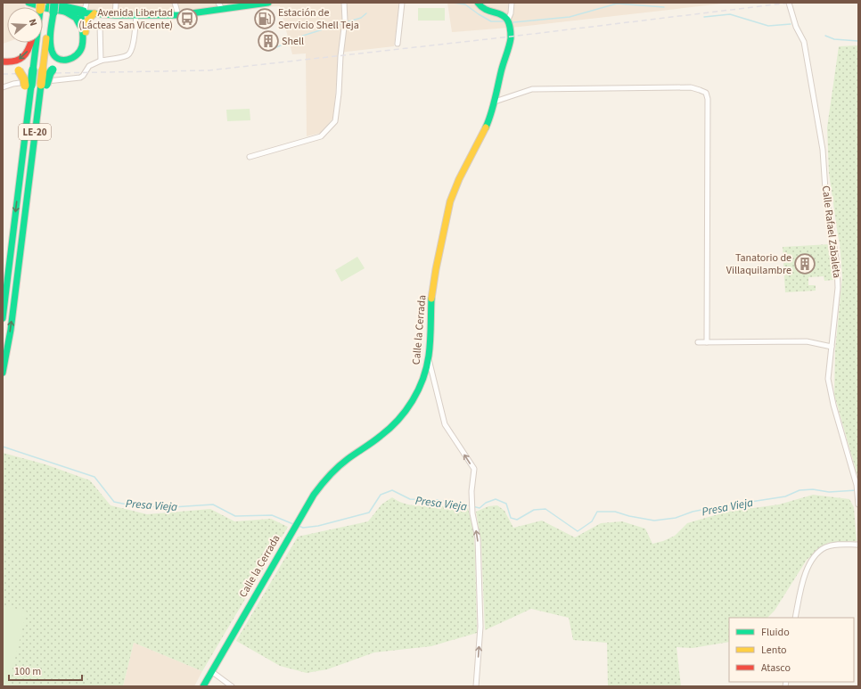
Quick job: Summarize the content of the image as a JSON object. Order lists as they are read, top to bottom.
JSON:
{
  "streets": {
    "main road": ["LE-20", "Calle la Cerrada"],
    "street": ["Calle Rafael Zabaleta"]
  },
  "water": ["Presa Vieja"],
  "places": {
    "bus stop": ["Avenida Libertad (Lácteas San Vicente)"],
    "fuel station": ["Estación de Servicio Shell Teja"],
    "building": ["Shell", "Tanatorio de Villaquilambre"]
  },
  "legend": ["Fluido", "Lento", "Atasco"],
  "scale_bar": "100 m",
  "north": "right"
}
